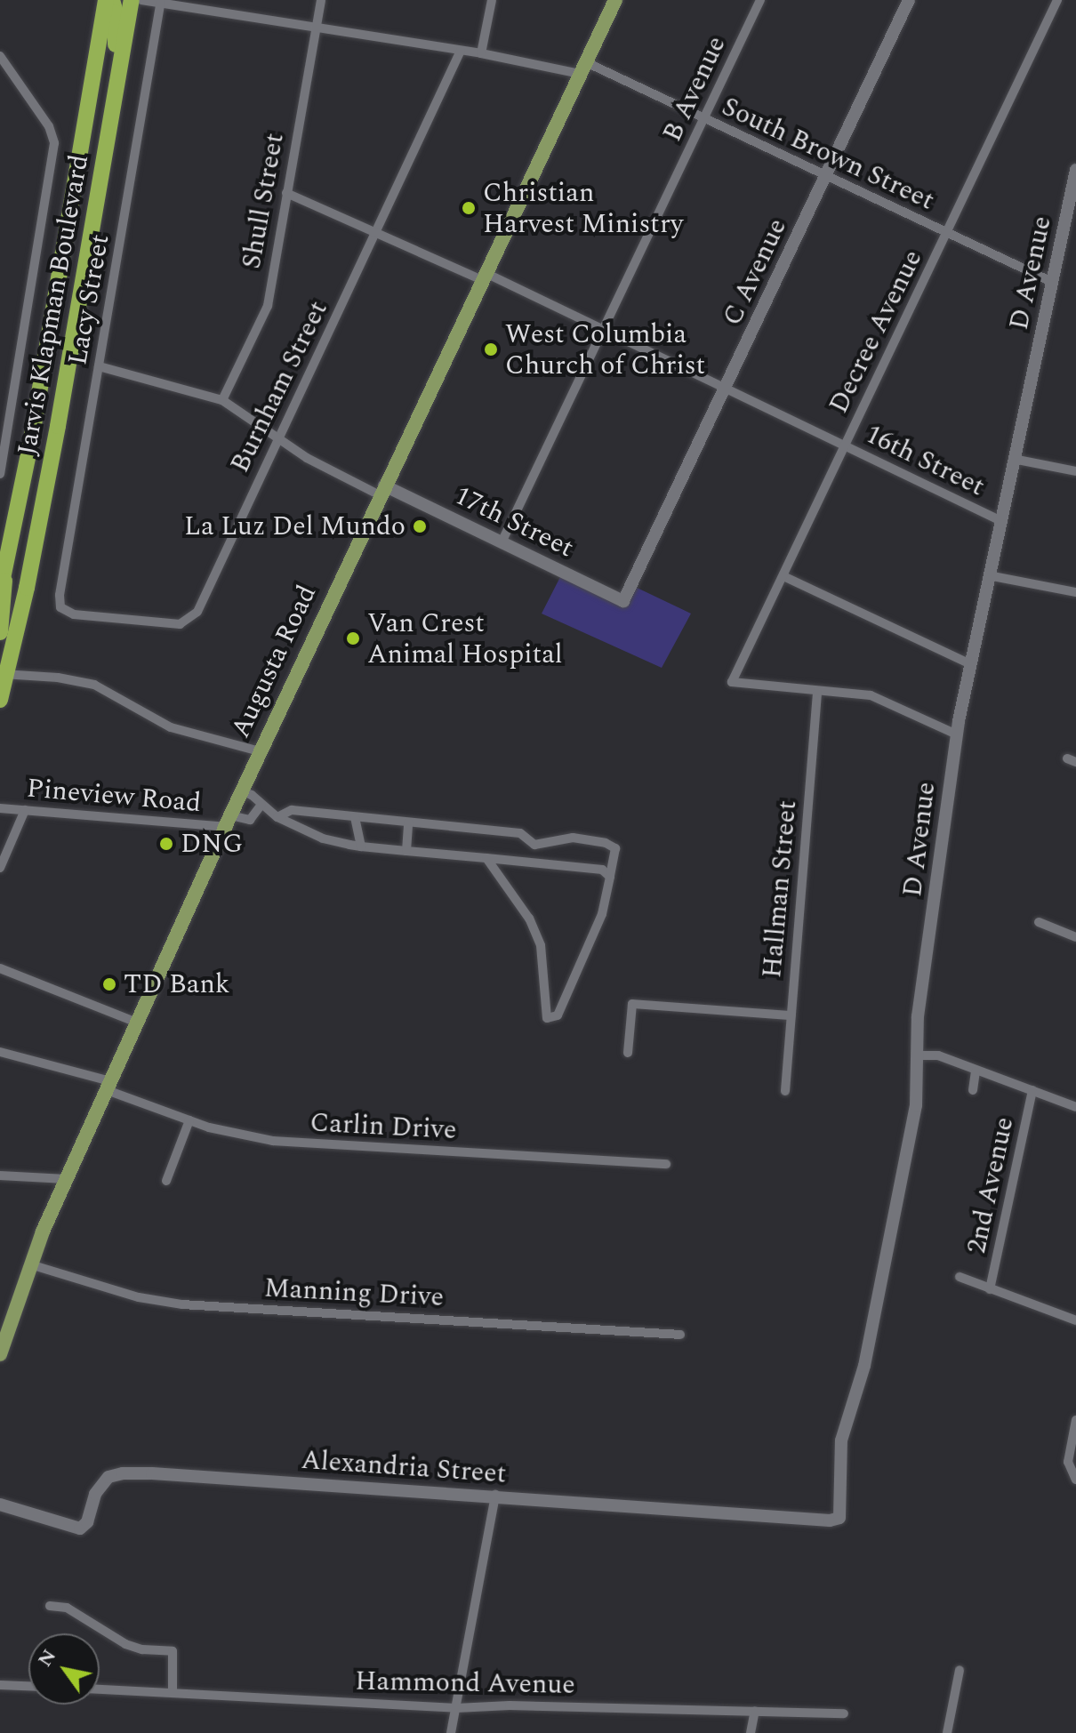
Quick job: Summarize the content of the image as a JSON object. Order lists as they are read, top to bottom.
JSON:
{
  "streets": {
    "highway": ["Jarvis Klapman Boulevard"],
    "main road": ["Augusta Road"],
    "street": [
      "B Avenue",
      "South Brown Street",
      "Shull Street",
      "C Avenue",
      "D Avenue",
      "Lacy Street",
      "Decree Avenue",
      "Burnham Street",
      "16th Street",
      "17th Street",
      "Pineview Road",
      "Hallman Street",
      "Carlin Drive",
      "2nd Avenue",
      "Manning Drive",
      "Alexandria Street",
      "Hammond Avenue"
    ]
  },
  "crossings": [
    ["B Avenue", "South Brown Street"],
    ["B Avenue", "16th Street"],
    ["B Avenue", "17th Street"],
    ["South Brown Street", "Shull Street"],
    ["South Brown Street", "C Avenue"],
    ["South Brown Street", "D Avenue"],
    ["South Brown Street", "Lacy Street"],
    ["South Brown Street", "Decree Avenue"],
    ["South Brown Street", "Burnham Street"],
    ["South Brown Street", "Augusta Road"],
    ["Shull Street", "16th Street"],
    ["C Avenue", "16th Street"],
    ["C Avenue", "17th Street"],
    ["D Avenue", "16th Street"],
    ["D Avenue", "Alexandria Street"],
    ["Lacy Street", "Burnham Street"],
    ["Decree Avenue", "16th Street"],
    ["Decree Avenue", "Hallman Street"],
    ["Burnham Street", "16th Street"],
    ["16th Street", "Augusta Road"],
    ["17th Street", "Augusta Road"],
    ["Augusta Road", "Pineview Road"],
    ["Augusta Road", "Carlin Drive"],
    ["Augusta Road", "Manning Drive"]
  ],
  "places": [
    "Christian Harvest Ministry",
    "West Columbia Church of Christ",
    "La Luz Del Mundo",
    "Van Crest Animal Hospital",
    "DNG",
    "TD Bank"
  ],
  "north": "top left"
}
